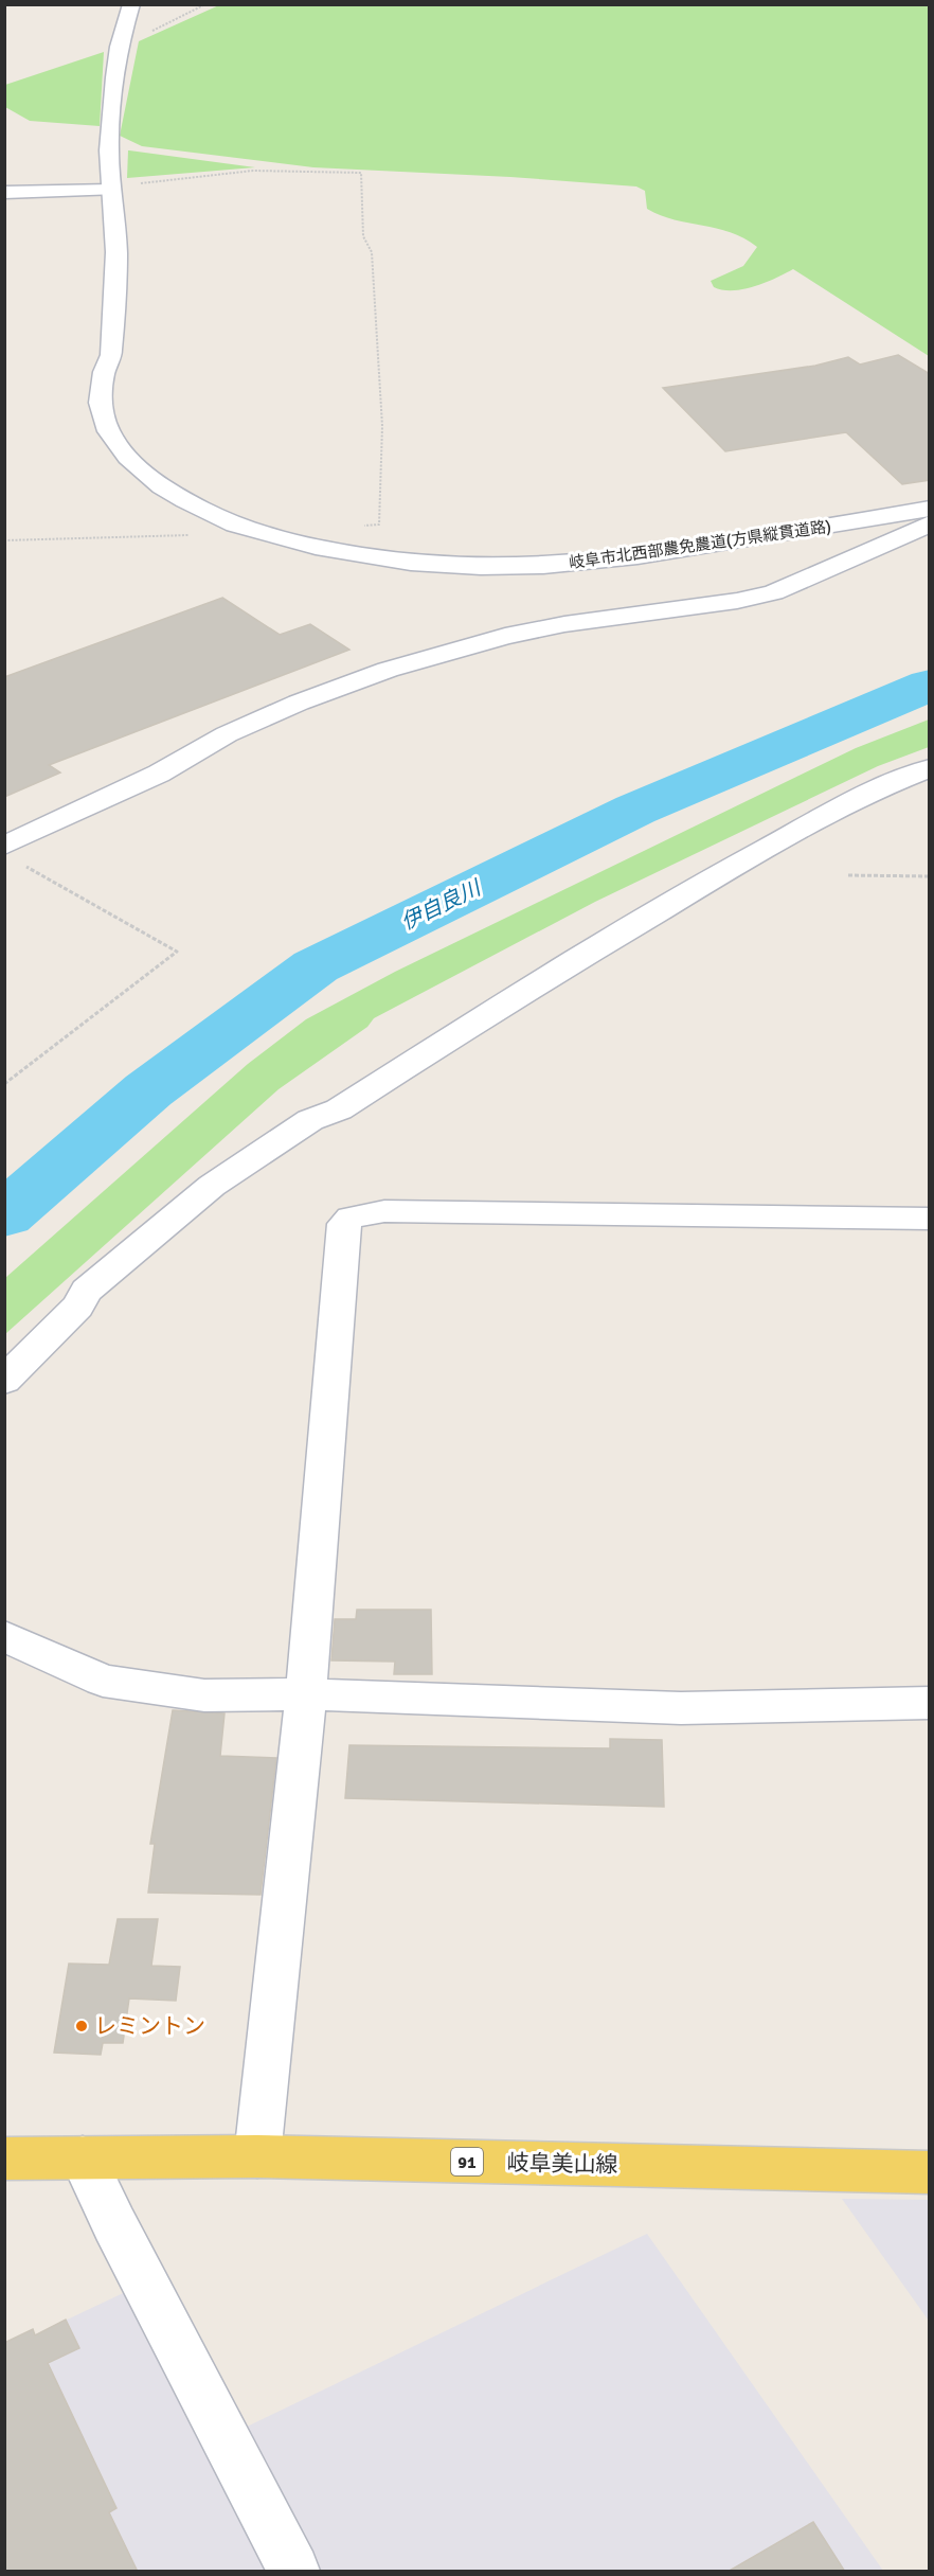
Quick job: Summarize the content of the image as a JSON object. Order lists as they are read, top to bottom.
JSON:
{
  "streets": {
    "main road": ["91", "岐阜美山線"],
    "street": ["岐阜市北西部農免農道(方県縦貫道路)"]
  },
  "water": ["伊自良川"],
  "places": ["レミントン"]
}
